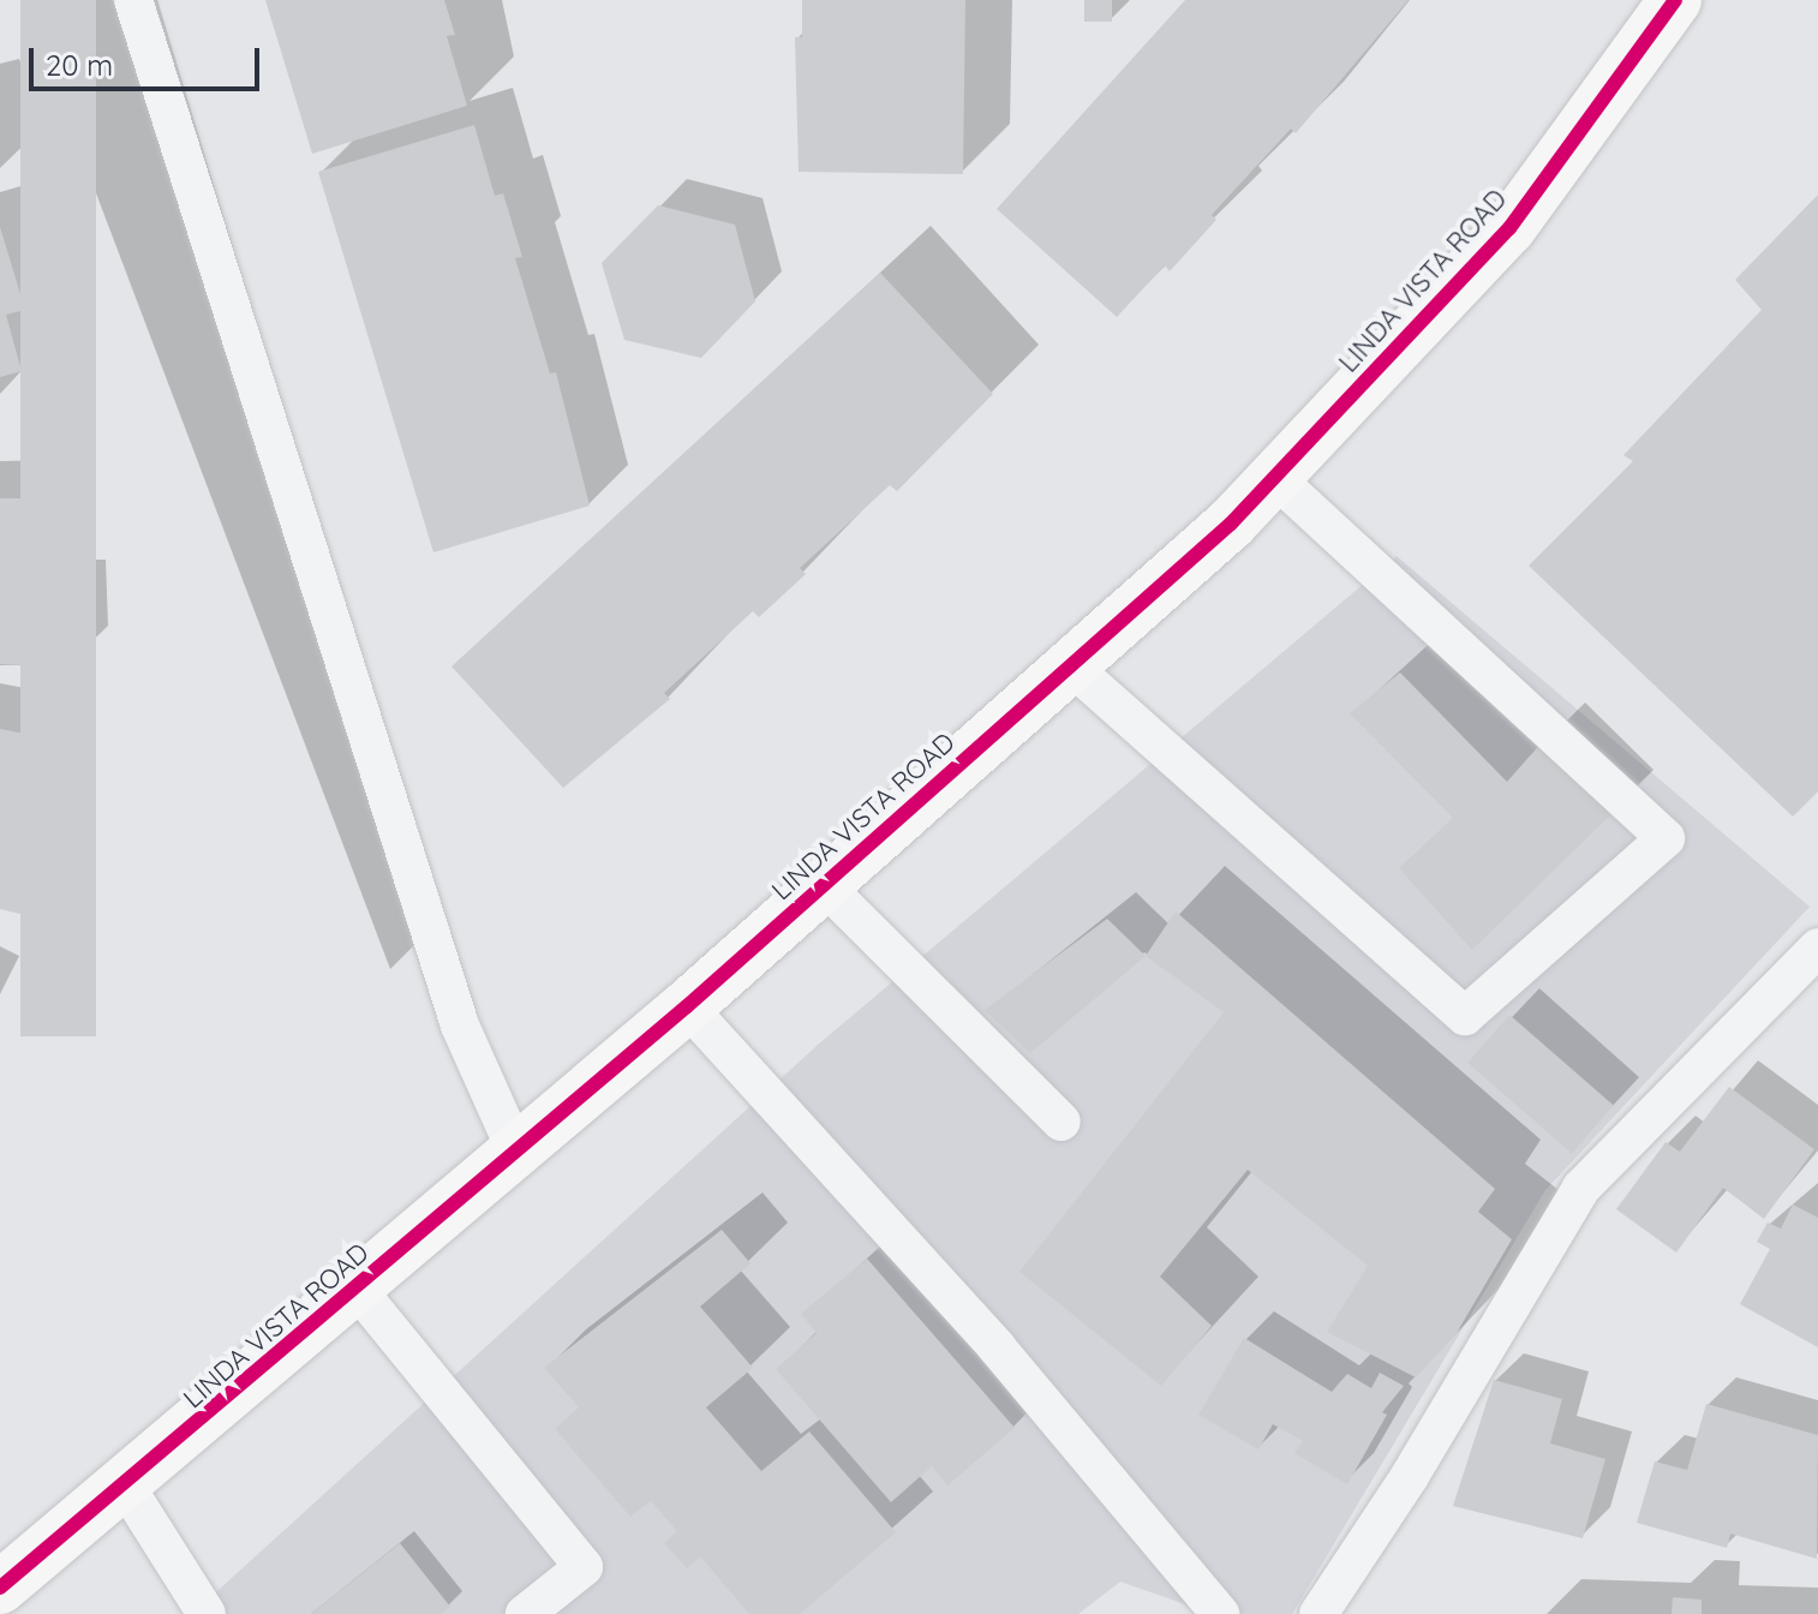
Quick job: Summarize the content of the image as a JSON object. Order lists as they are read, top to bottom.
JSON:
{
  "streets": {
    "main road": ["LINDA VISTA ROAD"]
  },
  "scale_bar": "20 m"
}
